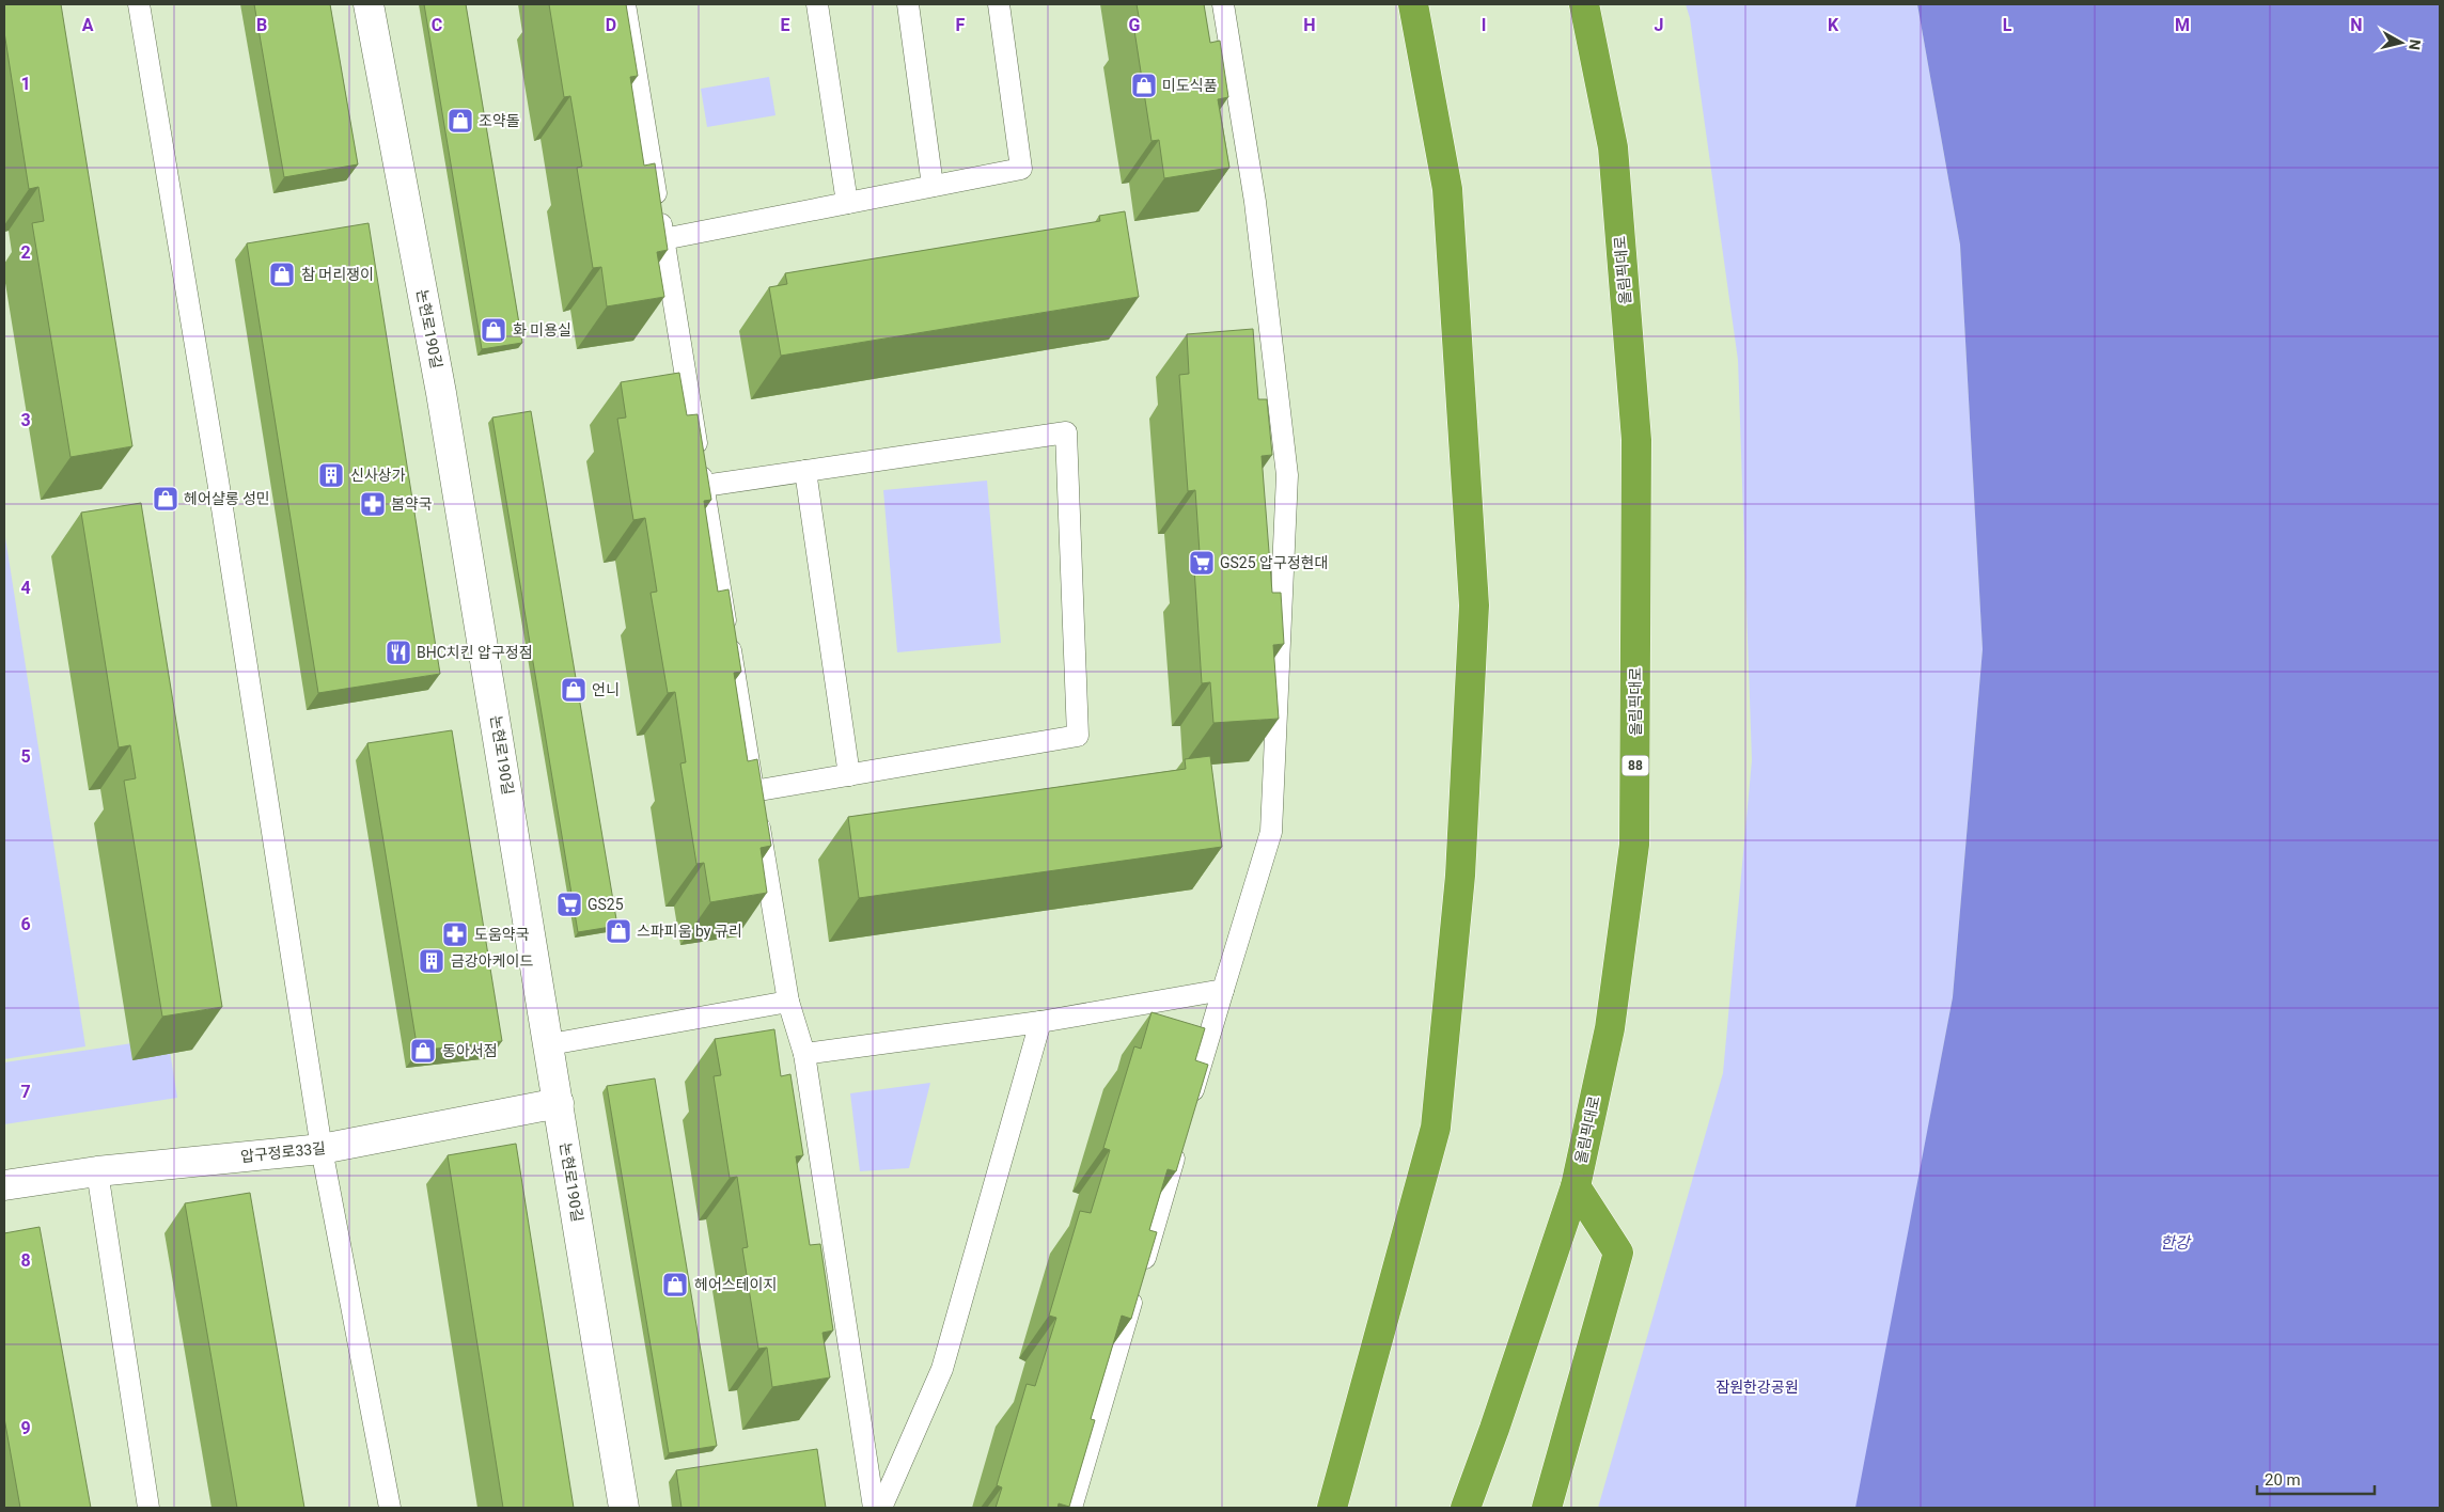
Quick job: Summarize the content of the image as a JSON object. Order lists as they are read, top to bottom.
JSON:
{
  "streets": {
    "highway": ["올림픽대로", "88"],
    "street": ["논현로190길", "압구정로33길"]
  },
  "crossings": [
    ["논현로190길", "압구정로33길"]
  ],
  "water": ["한강"],
  "parks": ["잠원한강공원"],
  "places": {
    "shop": [
      "미도식품",
      "조약돌",
      "참 머리쟁이",
      "화 미용실",
      "헤어샬롱 성민",
      "언니",
      "스파피움 by 규리",
      "동아서점",
      "헤어스테이지"
    ],
    "building": ["신사상가", "금강아케이드"],
    "pharmacy": ["봄약국", "도움약국"],
    "supermarket": ["GS25 압구정현대", "GS25"],
    "restaurant": ["BHC치킨 압구정점"]
  },
  "scale_bar": "20 m",
  "north": "right",
  "grid": {
    "columns": [
      "A",
      "B",
      "C",
      "D",
      "E",
      "F",
      "G",
      "H",
      "I",
      "J",
      "K",
      "L",
      "M",
      "N"
    ],
    "rows": [
      "1",
      "2",
      "3",
      "4",
      "5",
      "6",
      "7",
      "8",
      "9"
    ]
  }
}
